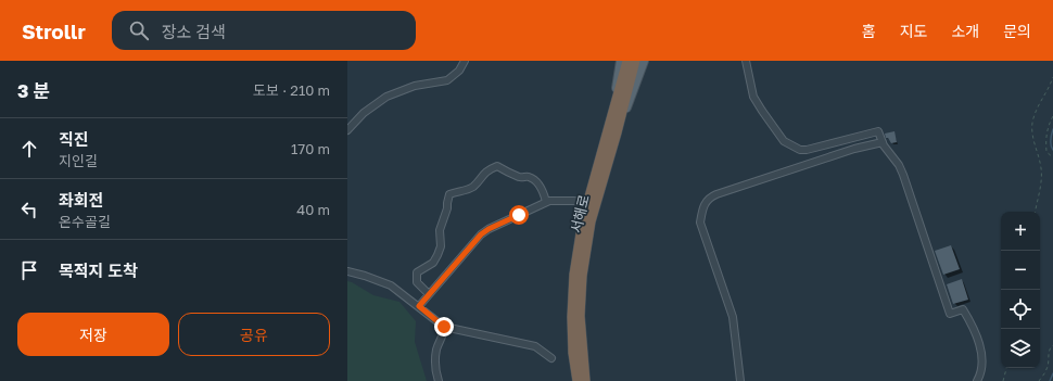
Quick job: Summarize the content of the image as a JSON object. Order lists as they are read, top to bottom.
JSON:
{
  "streets": {
    "highway": ["서해로"]
  },
  "page": {
    "header": "Strollr",
    "search": "장소 검색",
    "nav": [
      "홈",
      "지도",
      "소개",
      "문의"
    ],
    "heading": ["3 분", "도보 · 210 m"],
    "list": [
      ["직진", "지인길", "170 m"],
      ["좌회전", "온수골길", "40 m"],
      "목적지 도착"
    ],
    "map_buttons": ["+", "−"],
    "buttons": ["저장", "공유"]
  }
}
